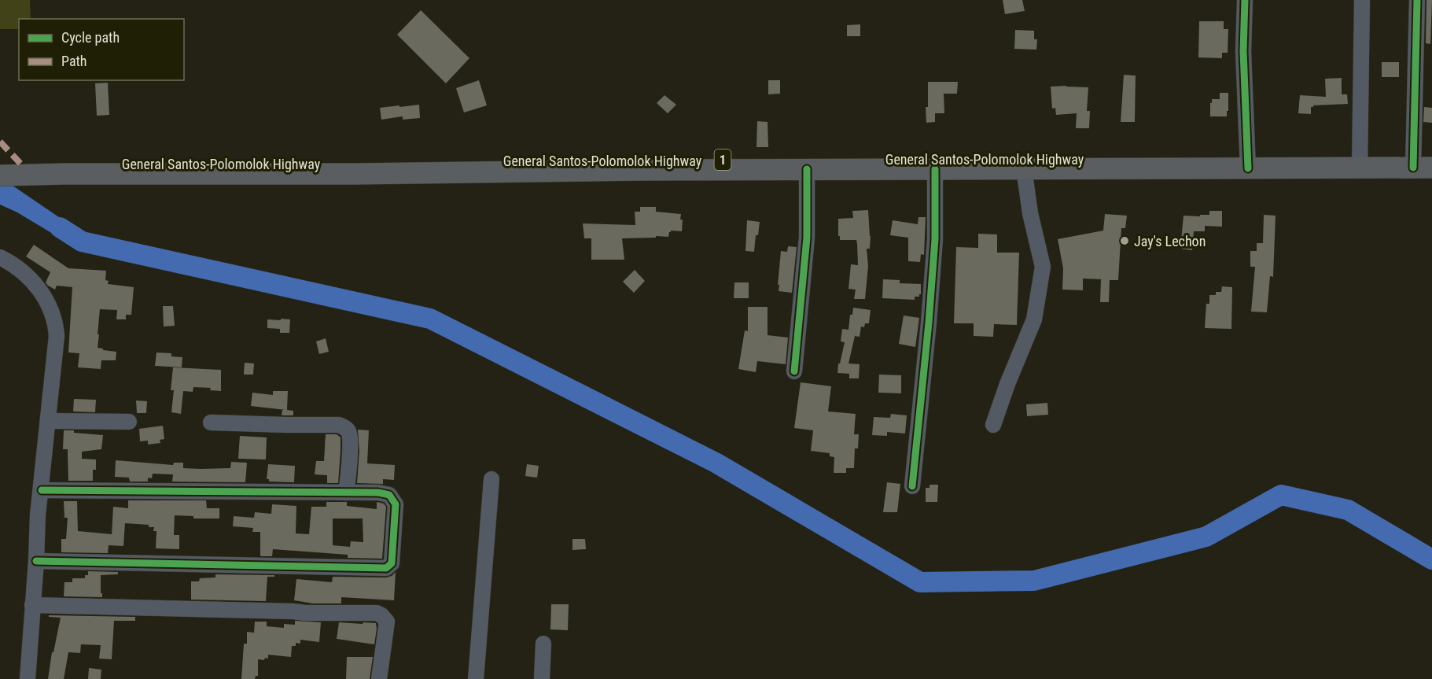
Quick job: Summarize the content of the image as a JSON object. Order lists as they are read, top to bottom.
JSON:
{
  "streets": {
    "highway": ["General Santos-Polomolok Highway", "1"]
  },
  "crossings": [
    ["General Santos-Polomolok Highway", "1"]
  ],
  "places": ["Jay's Lechon"],
  "legend": ["Cycle path", "Path"]
}
